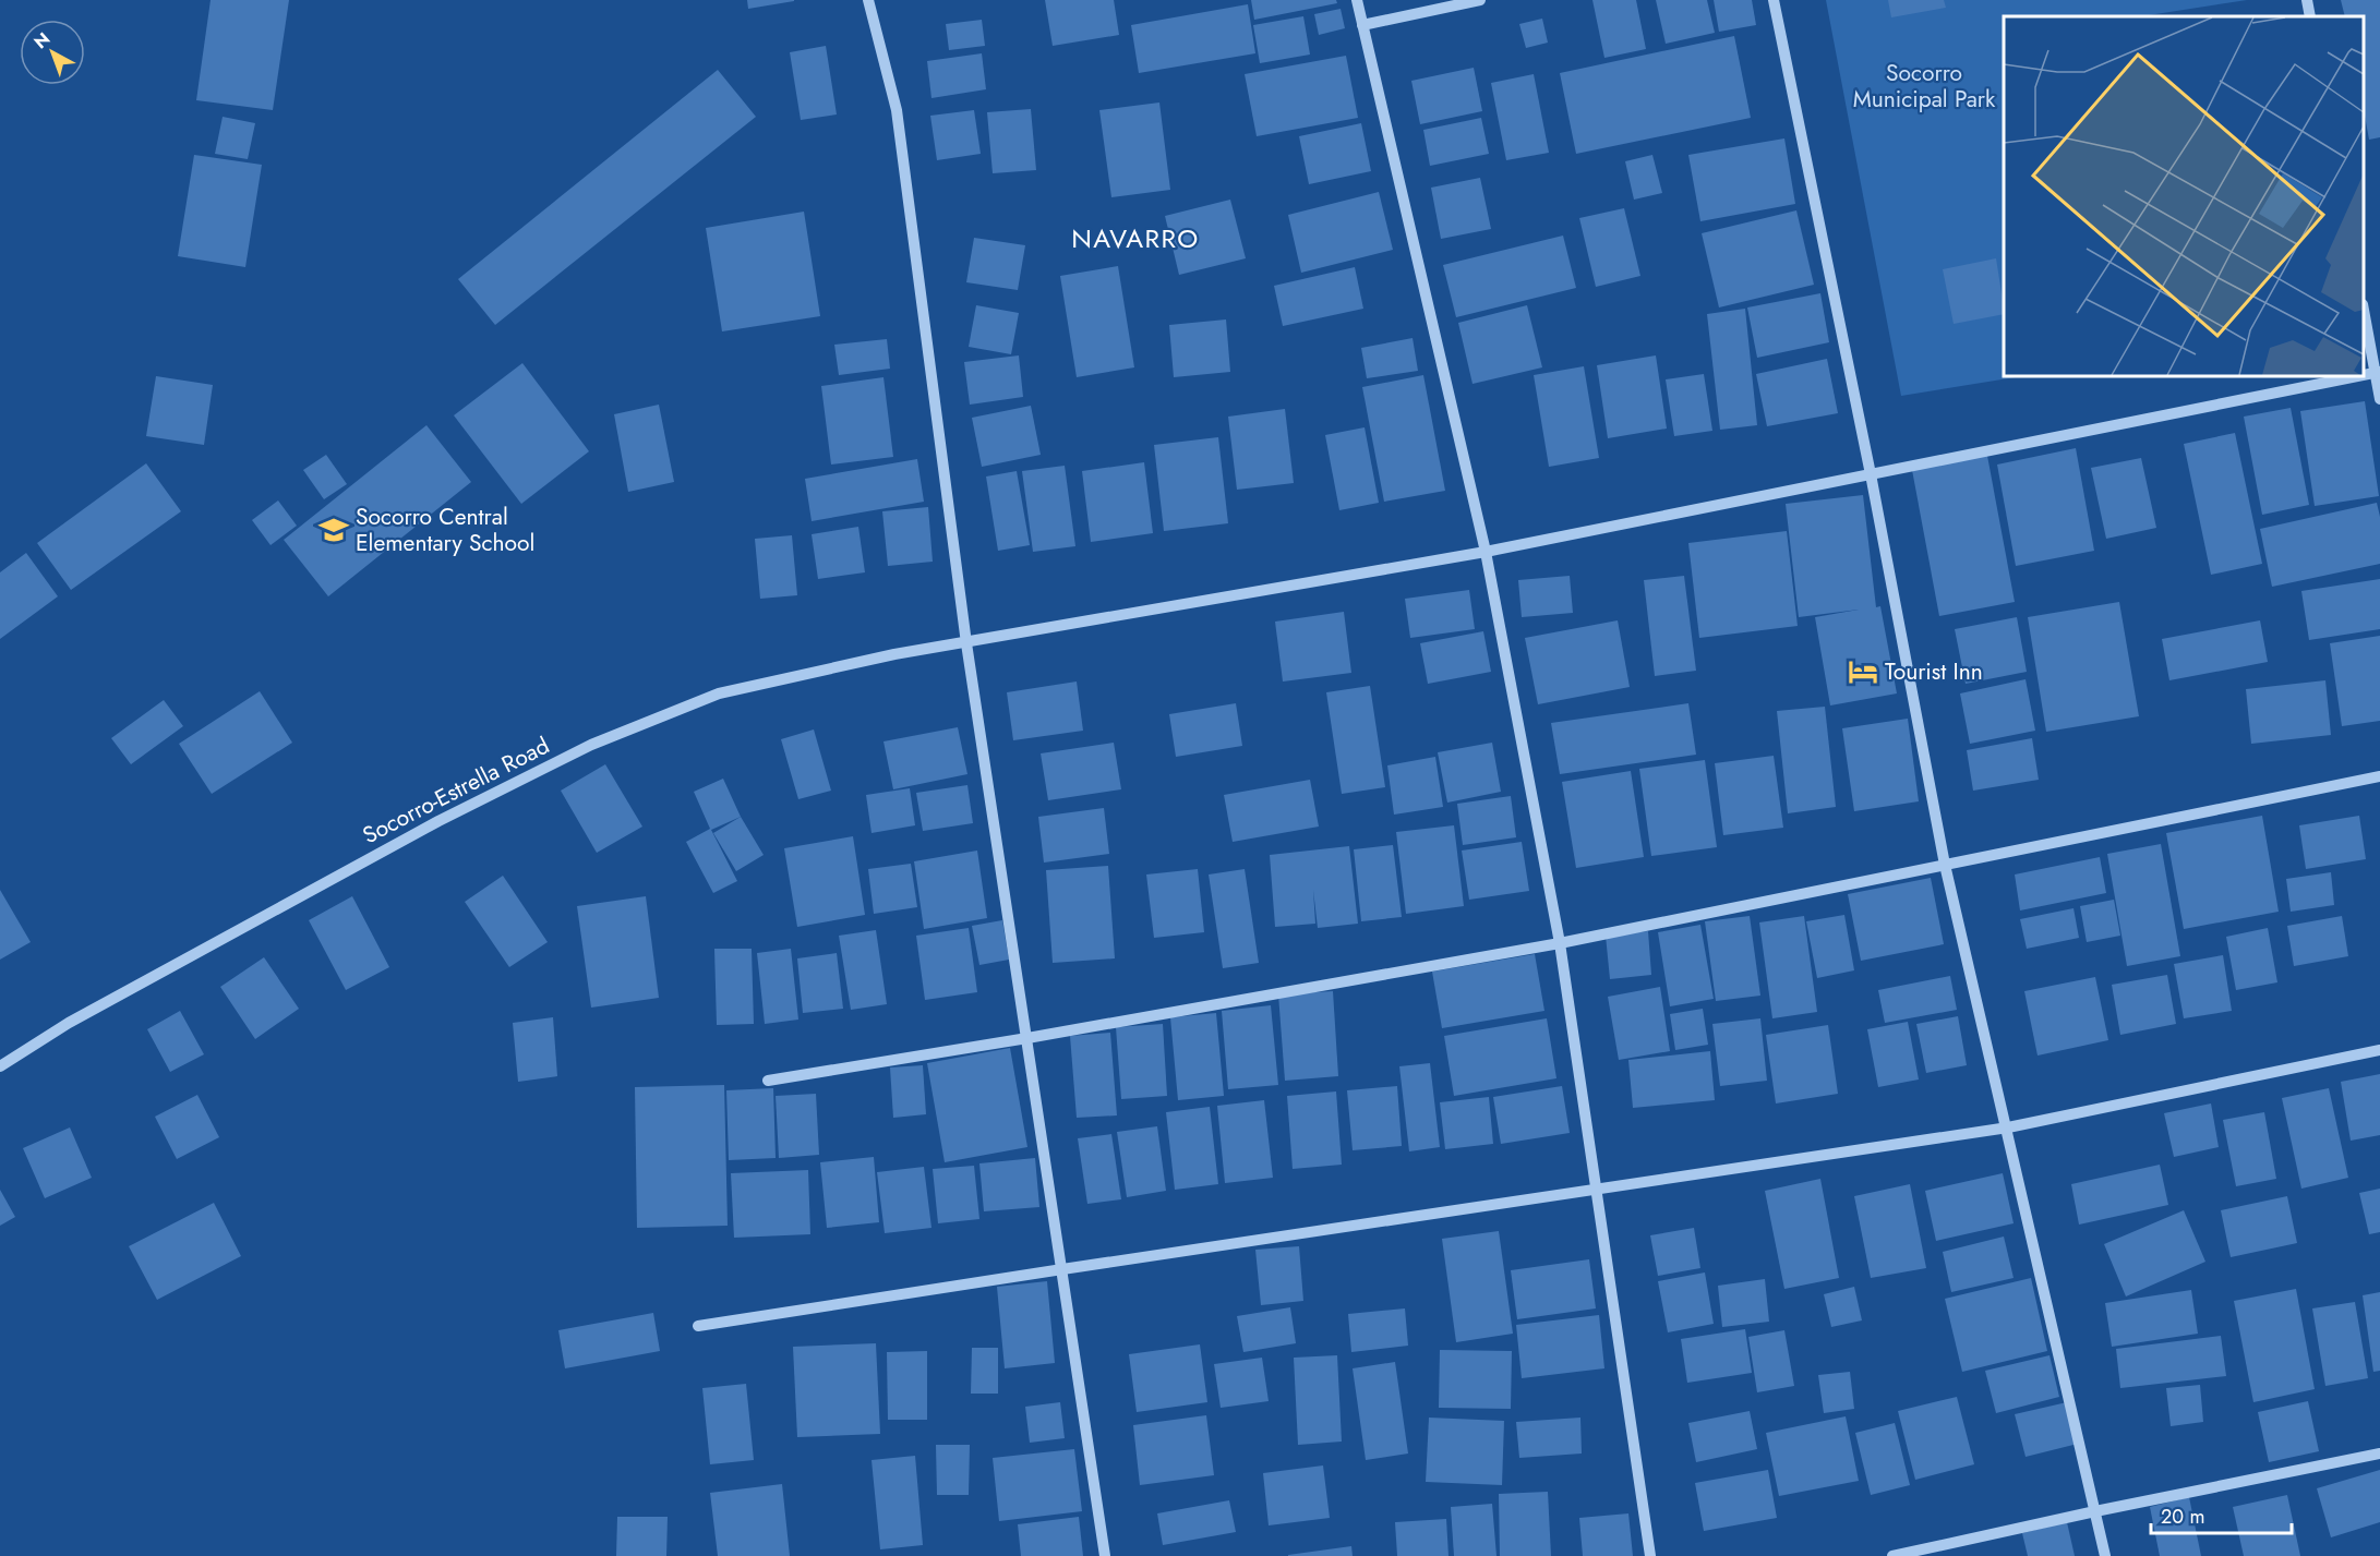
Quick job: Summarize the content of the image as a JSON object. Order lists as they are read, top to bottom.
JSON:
{
  "streets": {
    "street": ["Socorro-Estrella Road"]
  },
  "districts": ["NAVARRO"],
  "parks": ["Socorro Municipal Park"],
  "places": {
    "school or university": ["Socorro Central Elementary School"],
    "hotel": ["Tourist Inn"]
  },
  "scale_bar": "20 m",
  "north": "top left"
}
